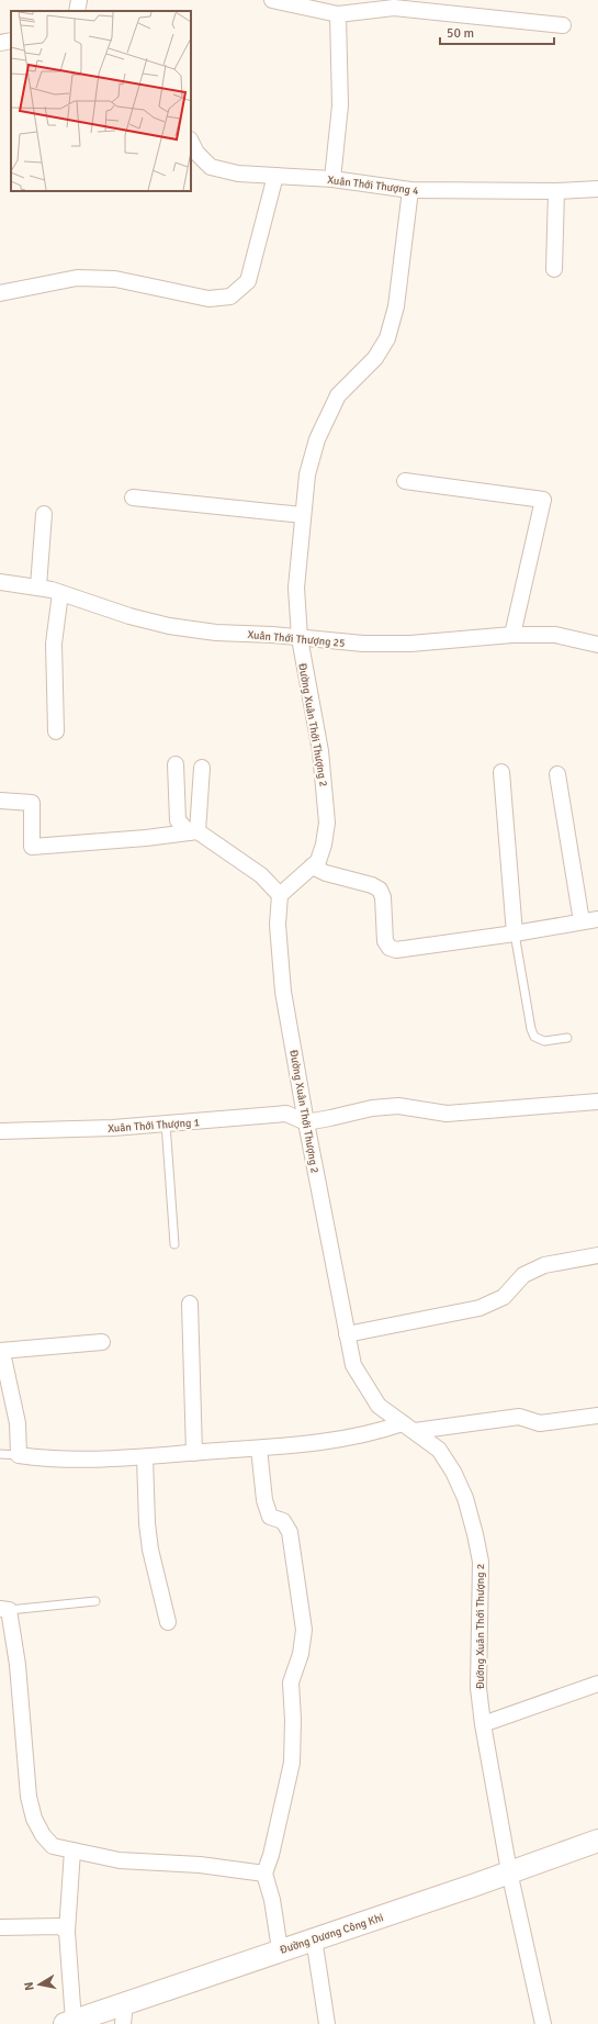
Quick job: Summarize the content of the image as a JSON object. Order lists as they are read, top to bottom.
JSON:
{
  "streets": {
    "main road": ["Đường Dương Công Khi"],
    "street": [
      "Xuân Thới Thượng 4",
      "Xuân Thới Thượng 25",
      "Đường Xuân Thới Thượng 2",
      "Xuân Thới Thượng 1"
    ]
  },
  "crossings": [
    ["Xuân Thới Thượng 4", "Đường Xuân Thới Thượng 2"],
    ["Xuân Thới Thượng 25", "Đường Xuân Thới Thượng 2"],
    ["Đường Xuân Thới Thượng 2", "Xuân Thới Thượng 1"],
    ["Đường Xuân Thới Thượng 2", "Đường Dương Công Khi"]
  ],
  "scale_bar": "50 m",
  "north": "left"
}
